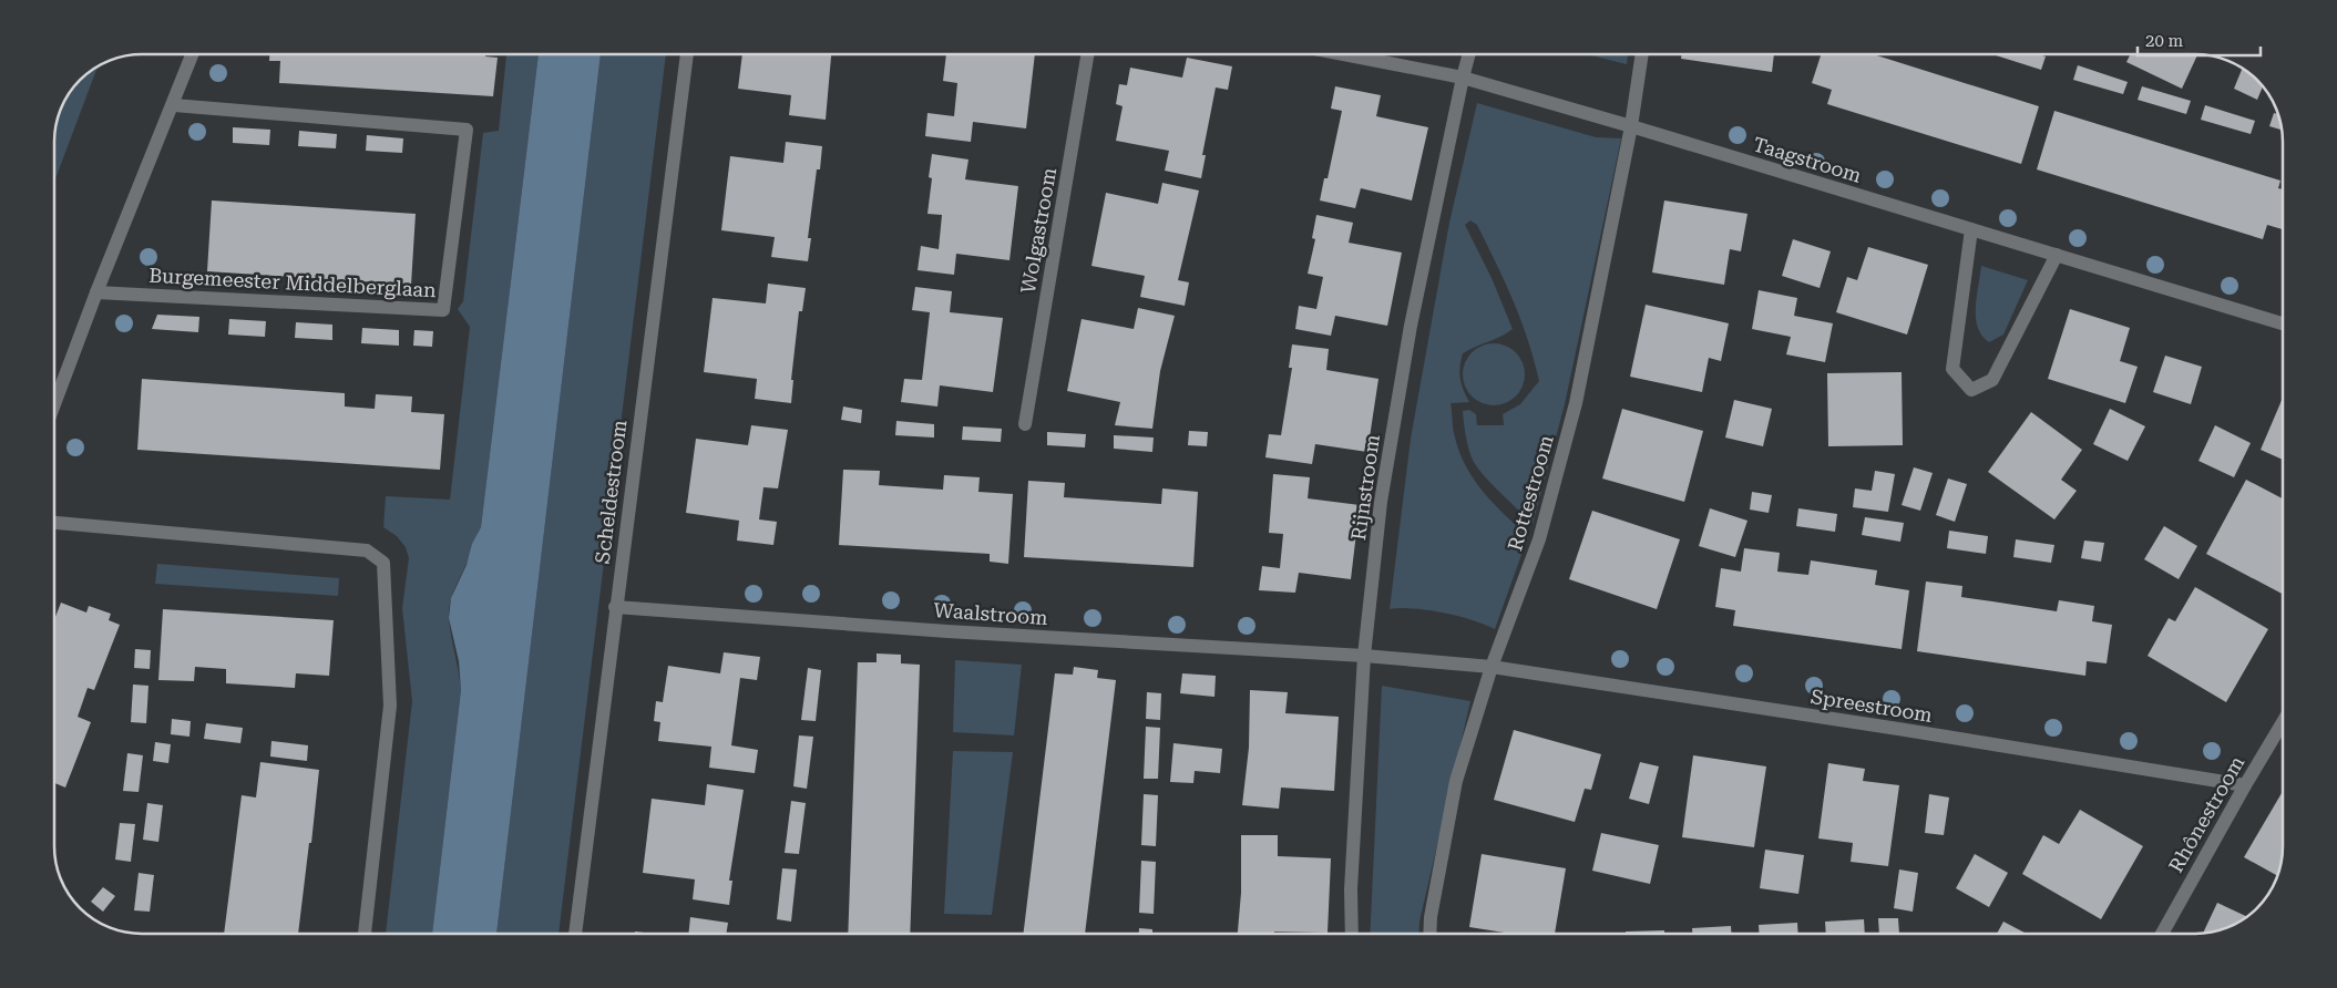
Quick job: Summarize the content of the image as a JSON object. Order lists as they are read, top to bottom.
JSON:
{
  "streets": {
    "street": [
      "Taagstroom",
      "Wolgastroom",
      "Burgemeester Middelberglaan",
      "Rijnstroom",
      "Scheldestroom",
      "Rottestroom",
      "Waalstroom",
      "Spreestroom",
      "Rhônestroom"
    ]
  },
  "crossings": [
    ["Taagstroom", "Rijnstroom"],
    ["Taagstroom", "Rottestroom"],
    ["Rijnstroom", "Waalstroom"],
    ["Scheldestroom", "Waalstroom"],
    ["Rottestroom", "Waalstroom"],
    ["Rottestroom", "Spreestroom"],
    ["Waalstroom", "Spreestroom"],
    ["Spreestroom", "Rhônestroom"]
  ],
  "scale_bar": "20 m"
}
